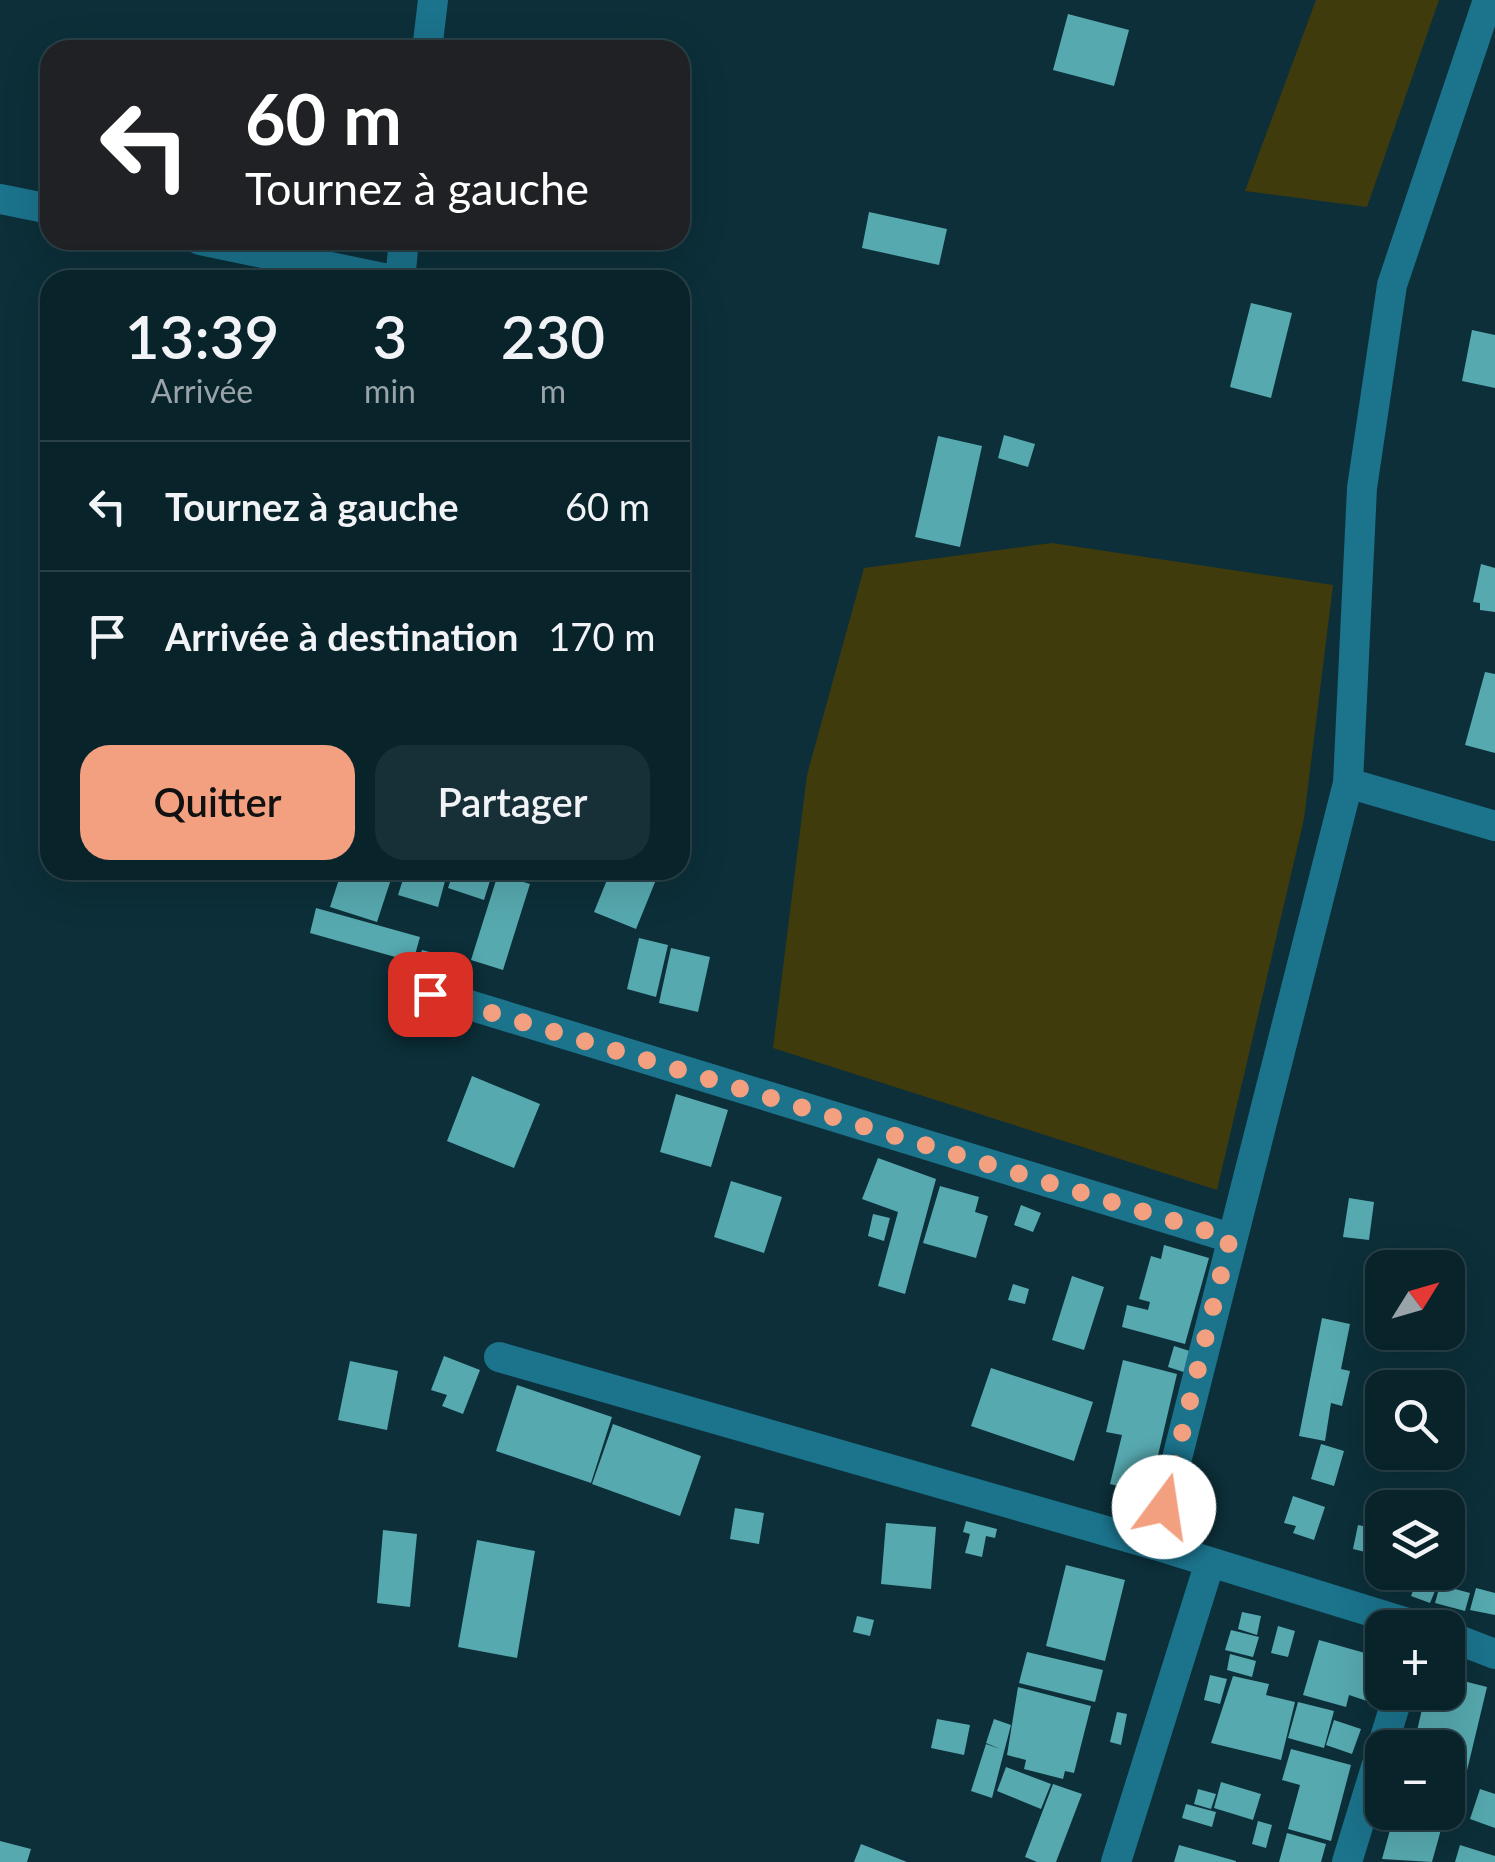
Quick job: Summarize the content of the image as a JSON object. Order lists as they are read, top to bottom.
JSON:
{
  "north": "top right",
  "page": {
    "turn": ["60 m", "Tournez à gauche"],
    "eta": [
      "13:39",
      "Arrivée",
      "3",
      "min",
      "230",
      "m"
    ],
    "list": [
      {
        "name": "Tournez à gauche",
        "value": "60 m"
      },
      {
        "name": "Arrivée à destination",
        "value": "170 m"
      }
    ],
    "buttons": ["Quitter", "Partager"],
    "map_buttons": ["+", "−"]
  }
}
